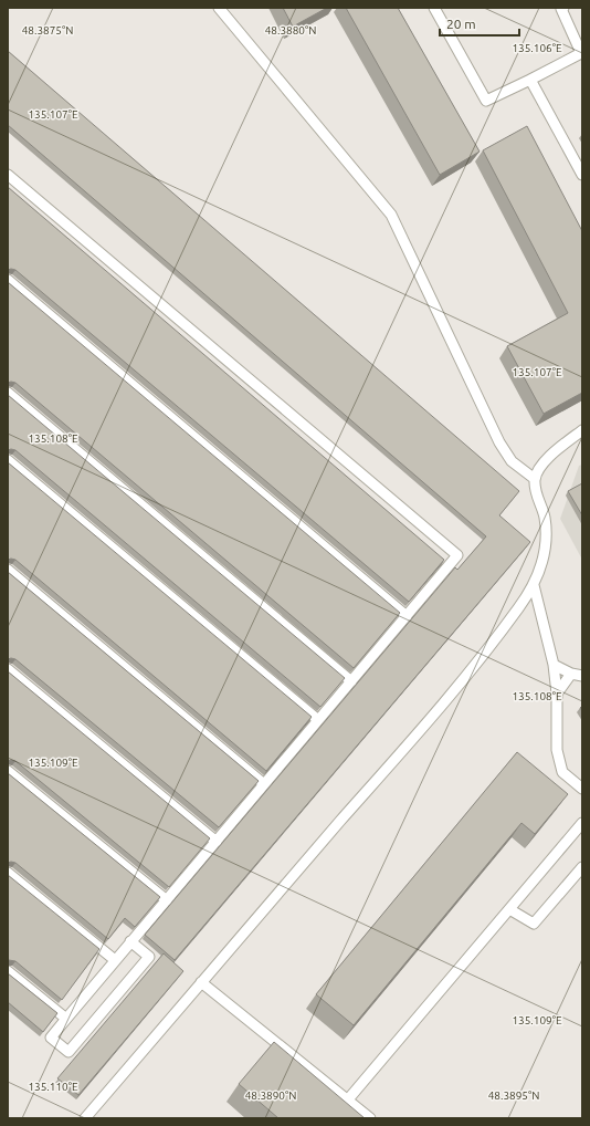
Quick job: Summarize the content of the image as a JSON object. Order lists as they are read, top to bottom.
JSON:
{
  "scale_bar": "20 m",
  "coordinates": [
    "48.3875°N",
    "48.3880°N",
    "135.106°E",
    "135.107°E",
    "135.108°E",
    "135.109°E",
    "135.110°E",
    "48.3890°N",
    "48.3895°N"
  ]
}
